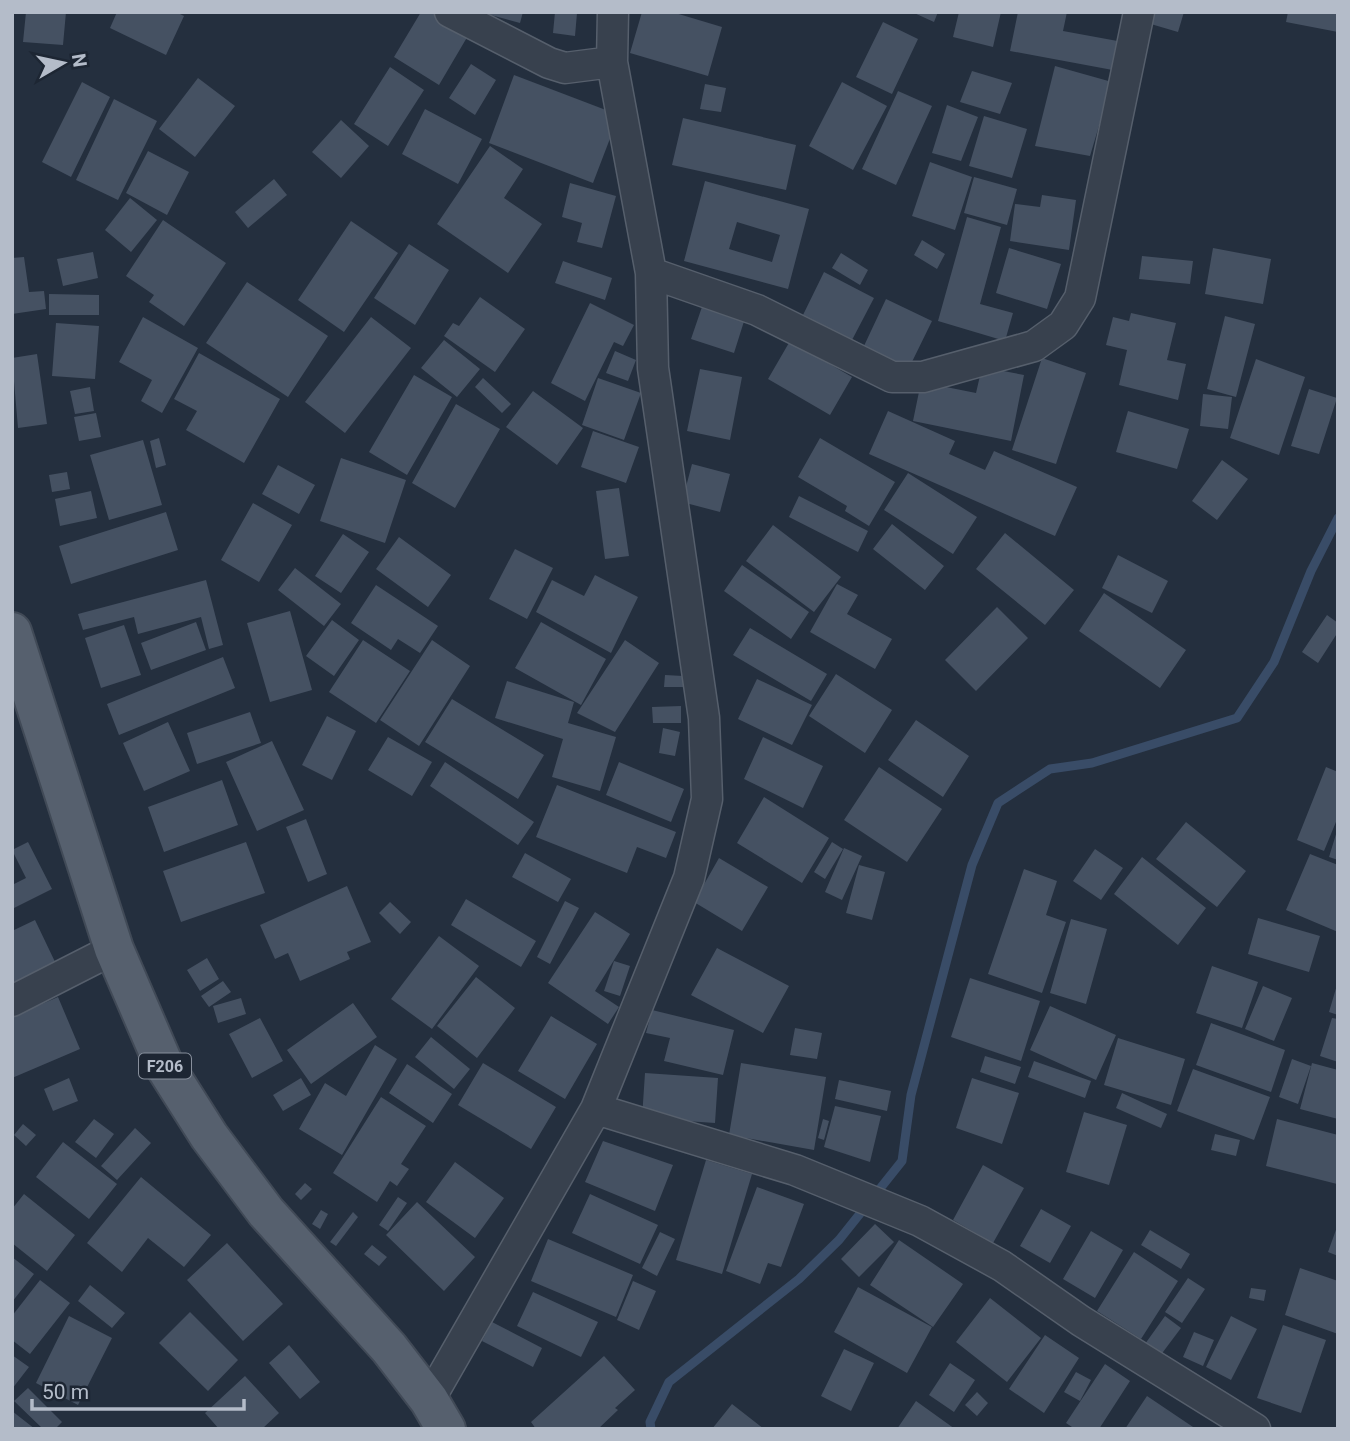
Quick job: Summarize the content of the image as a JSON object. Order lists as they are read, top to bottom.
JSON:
{
  "streets": {
    "main road": ["F206"]
  },
  "scale_bar": "50 m",
  "north": "right"
}
